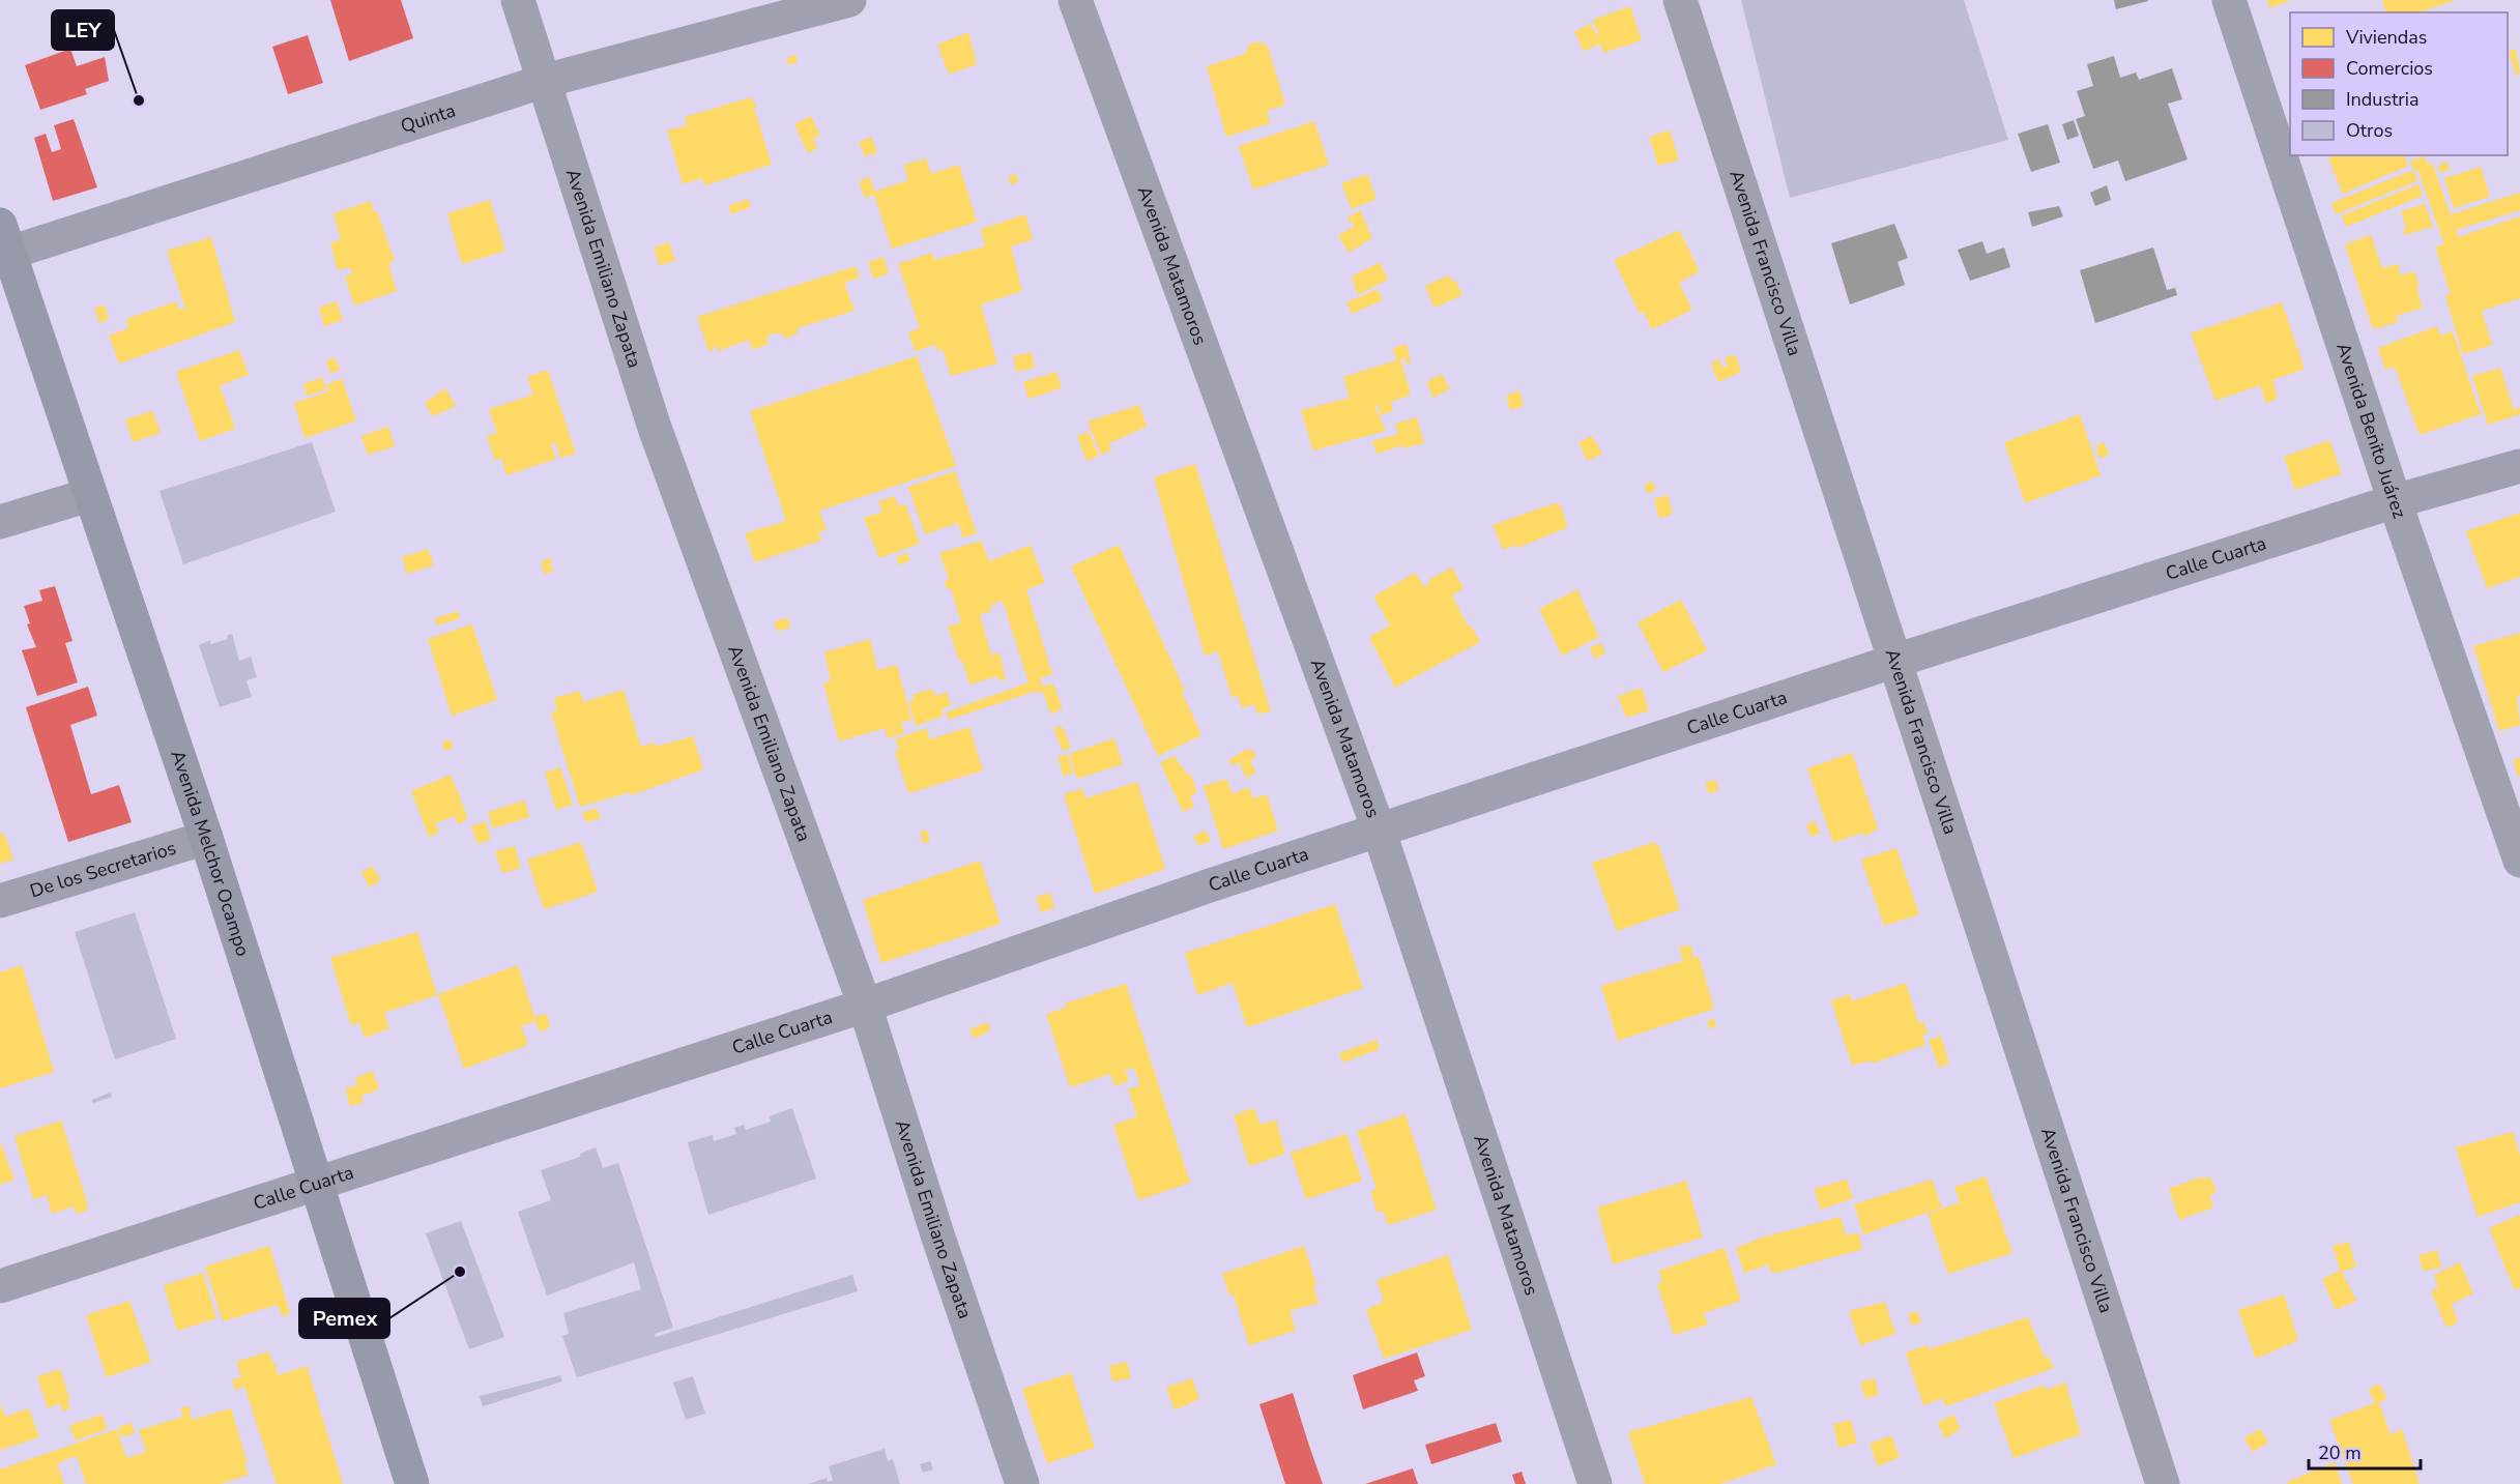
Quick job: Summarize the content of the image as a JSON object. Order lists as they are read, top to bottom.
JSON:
{
  "streets": {
    "main road": ["Avenida Melchor Ocampo"],
    "street": [
      "Quinta",
      "Avenida Francisco Villa",
      "Avenida Matamoros",
      "Avenida Emiliano Zapata",
      "Avenida Benito Juárez",
      "Calle Cuarta",
      "De los Secretarios"
    ]
  },
  "crossings": [
    ["Quinta", "Avenida Emiliano Zapata"],
    ["Quinta", "Avenida Melchor Ocampo"],
    ["Avenida Francisco Villa", "Calle Cuarta"],
    ["Avenida Matamoros", "Calle Cuarta"],
    ["Avenida Emiliano Zapata", "Calle Cuarta"],
    ["Avenida Benito Juárez", "Calle Cuarta"],
    ["Calle Cuarta", "Avenida Melchor Ocampo"],
    ["Avenida Melchor Ocampo", "De los Secretarios"]
  ],
  "places": ["LEY", "Pemex"],
  "legend": [
    "Viviendas",
    "Comercios",
    "Industria",
    "Otros"
  ],
  "scale_bar": "20 m"
}
